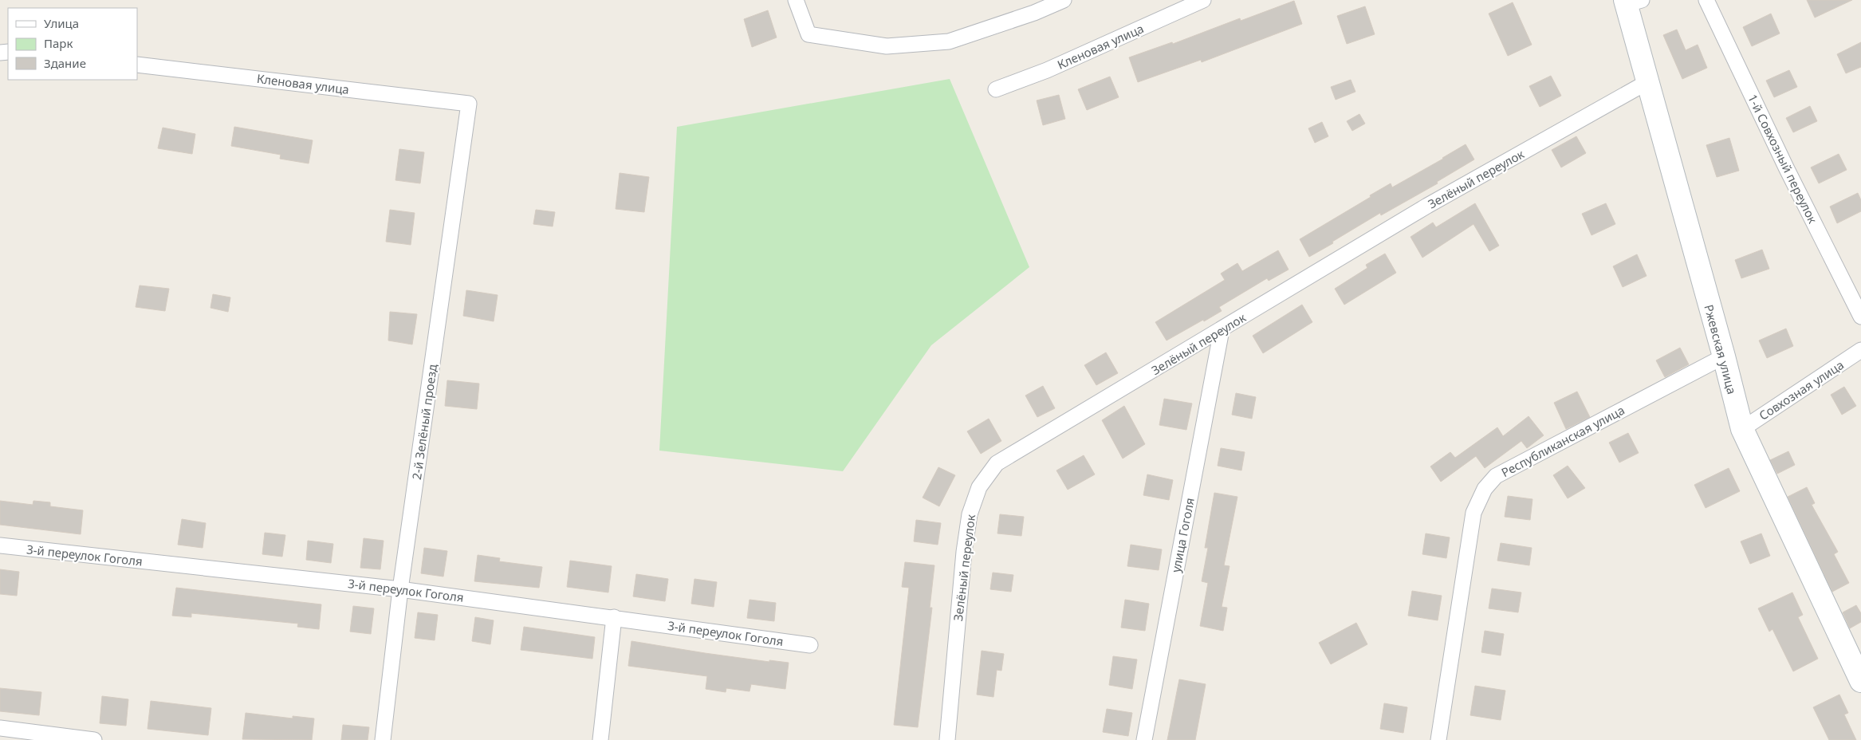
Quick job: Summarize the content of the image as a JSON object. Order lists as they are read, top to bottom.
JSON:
{
  "streets": {
    "main road": ["Ржевская улица"],
    "street": [
      "Кленовая улица",
      "1-й Совхозный переулок",
      "Зелёный переулок",
      "Совхозная улица",
      "2-й Зелёный проезд",
      "Республиканская улица",
      "улица Гоголя",
      "3-й переулок Гоголя"
    ]
  },
  "crossings": [
    ["Кленовая улица", "2-й Зелёный проезд"],
    ["Зелёный переулок", "Ржевская улица"],
    ["Зелёный переулок", "улица Гоголя"],
    ["Ржевская улица", "Совхозная улица"],
    ["Ржевская улица", "Республиканская улица"],
    ["2-й Зелёный проезд", "3-й переулок Гоголя"]
  ],
  "legend": ["Улица", "Парк", "Здание"]
}
